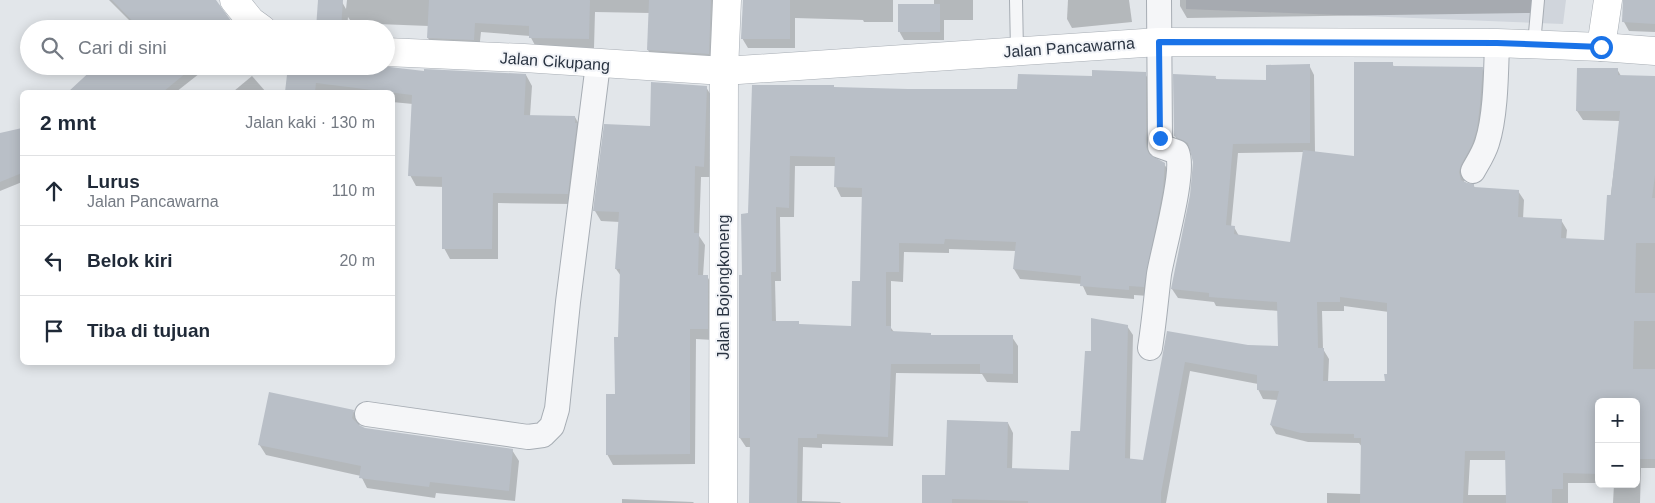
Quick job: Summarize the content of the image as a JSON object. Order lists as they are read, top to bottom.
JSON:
{
  "streets": {
    "main road": ["Jalan Pancawarna", "Jalan Cikupang", "Jalan Bojongkoneng"]
  },
  "crossings": [
    ["Jalan Pancawarna", "Jalan Cikupang"],
    ["Jalan Pancawarna", "Jalan Bojongkoneng"],
    ["Jalan Cikupang", "Jalan Bojongkoneng"]
  ],
  "page": {
    "search": "Cari di sini",
    "heading": ["2 mnt", "Jalan kaki · 130 m"],
    "list": [
      ["Lurus", "Jalan Pancawarna", "110 m"],
      ["Belok kiri", "20 m"],
      "Tiba di tujuan"
    ],
    "map_buttons": ["+", "−"]
  }
}
